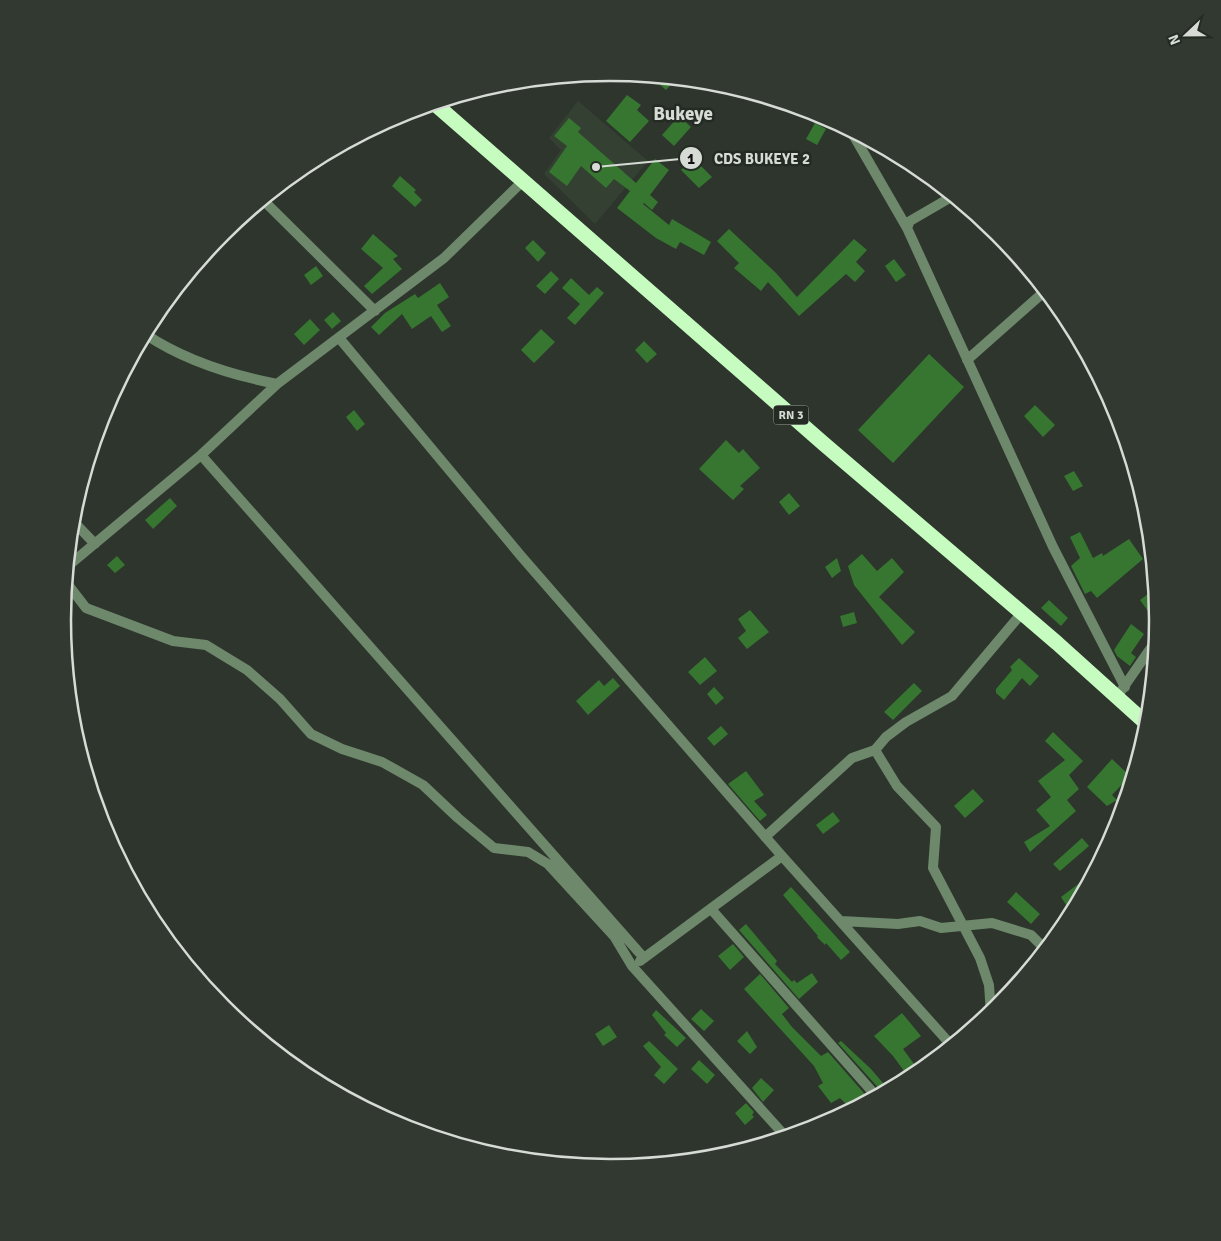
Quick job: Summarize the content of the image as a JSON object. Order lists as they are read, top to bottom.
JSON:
{
  "streets": {
    "highway": ["RN 3"]
  },
  "districts": ["Bukeye"],
  "places": ["CDS BUKEYE 2"],
  "north": "left"
}
